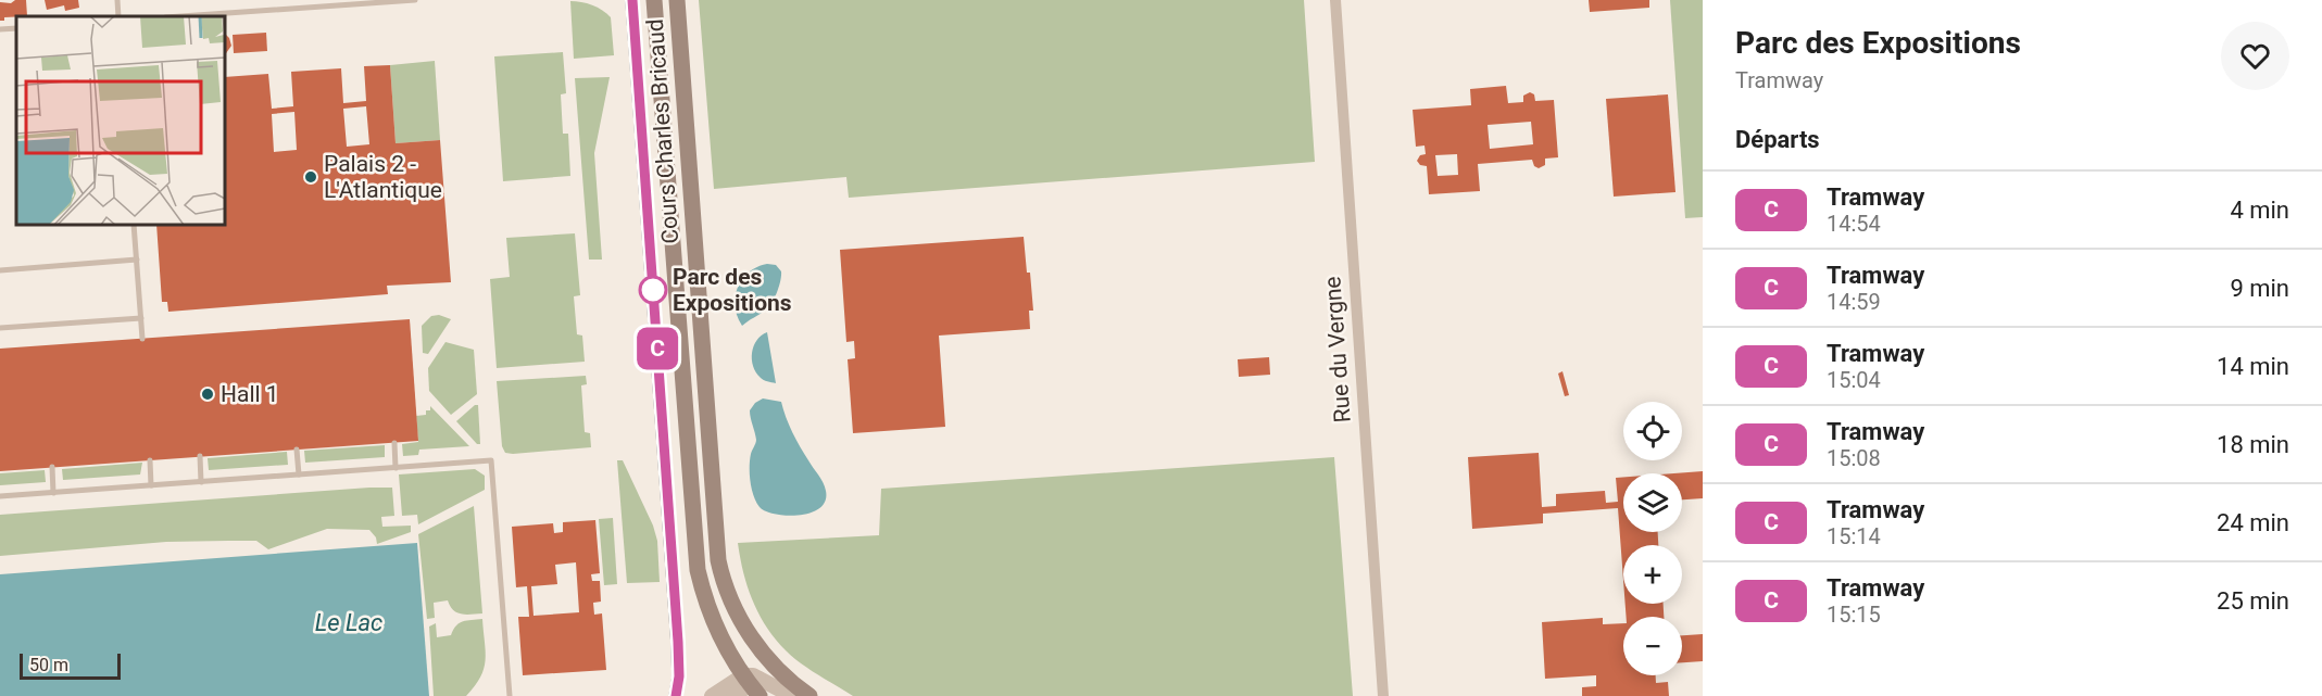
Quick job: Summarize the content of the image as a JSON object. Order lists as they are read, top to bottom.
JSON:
{
  "streets": {
    "main road": ["Cours Charles Bricaud"],
    "street": ["Rue du Vergne"]
  },
  "water": ["Le Lac"],
  "places": ["Palais 2 - L'Atlantique", "Parc des Expositions", "Hall 1"],
  "lines": ["tram line C"],
  "scale_bar": "50 m",
  "page": {
    "on_map": "C",
    "heading": [
      ["Parc des Expositions", "Tramway"],
      "Départs"
    ],
    "list": [
      {
        "mark": "C",
        "name": "Tramway",
        "note": "14:54",
        "value": "4 min"
      },
      {
        "mark": "C",
        "name": "Tramway",
        "note": "14:59",
        "value": "9 min"
      },
      {
        "mark": "C",
        "name": "Tramway",
        "note": "15:04",
        "value": "14 min"
      },
      {
        "mark": "C",
        "name": "Tramway",
        "note": "15:08",
        "value": "18 min"
      },
      {
        "mark": "C",
        "name": "Tramway",
        "note": "15:14",
        "value": "24 min"
      },
      {
        "mark": "C",
        "name": "Tramway",
        "note": "15:15",
        "value": "25 min"
      }
    ],
    "map_buttons": ["+", "−"],
    "scale": "50 m"
  }
}
